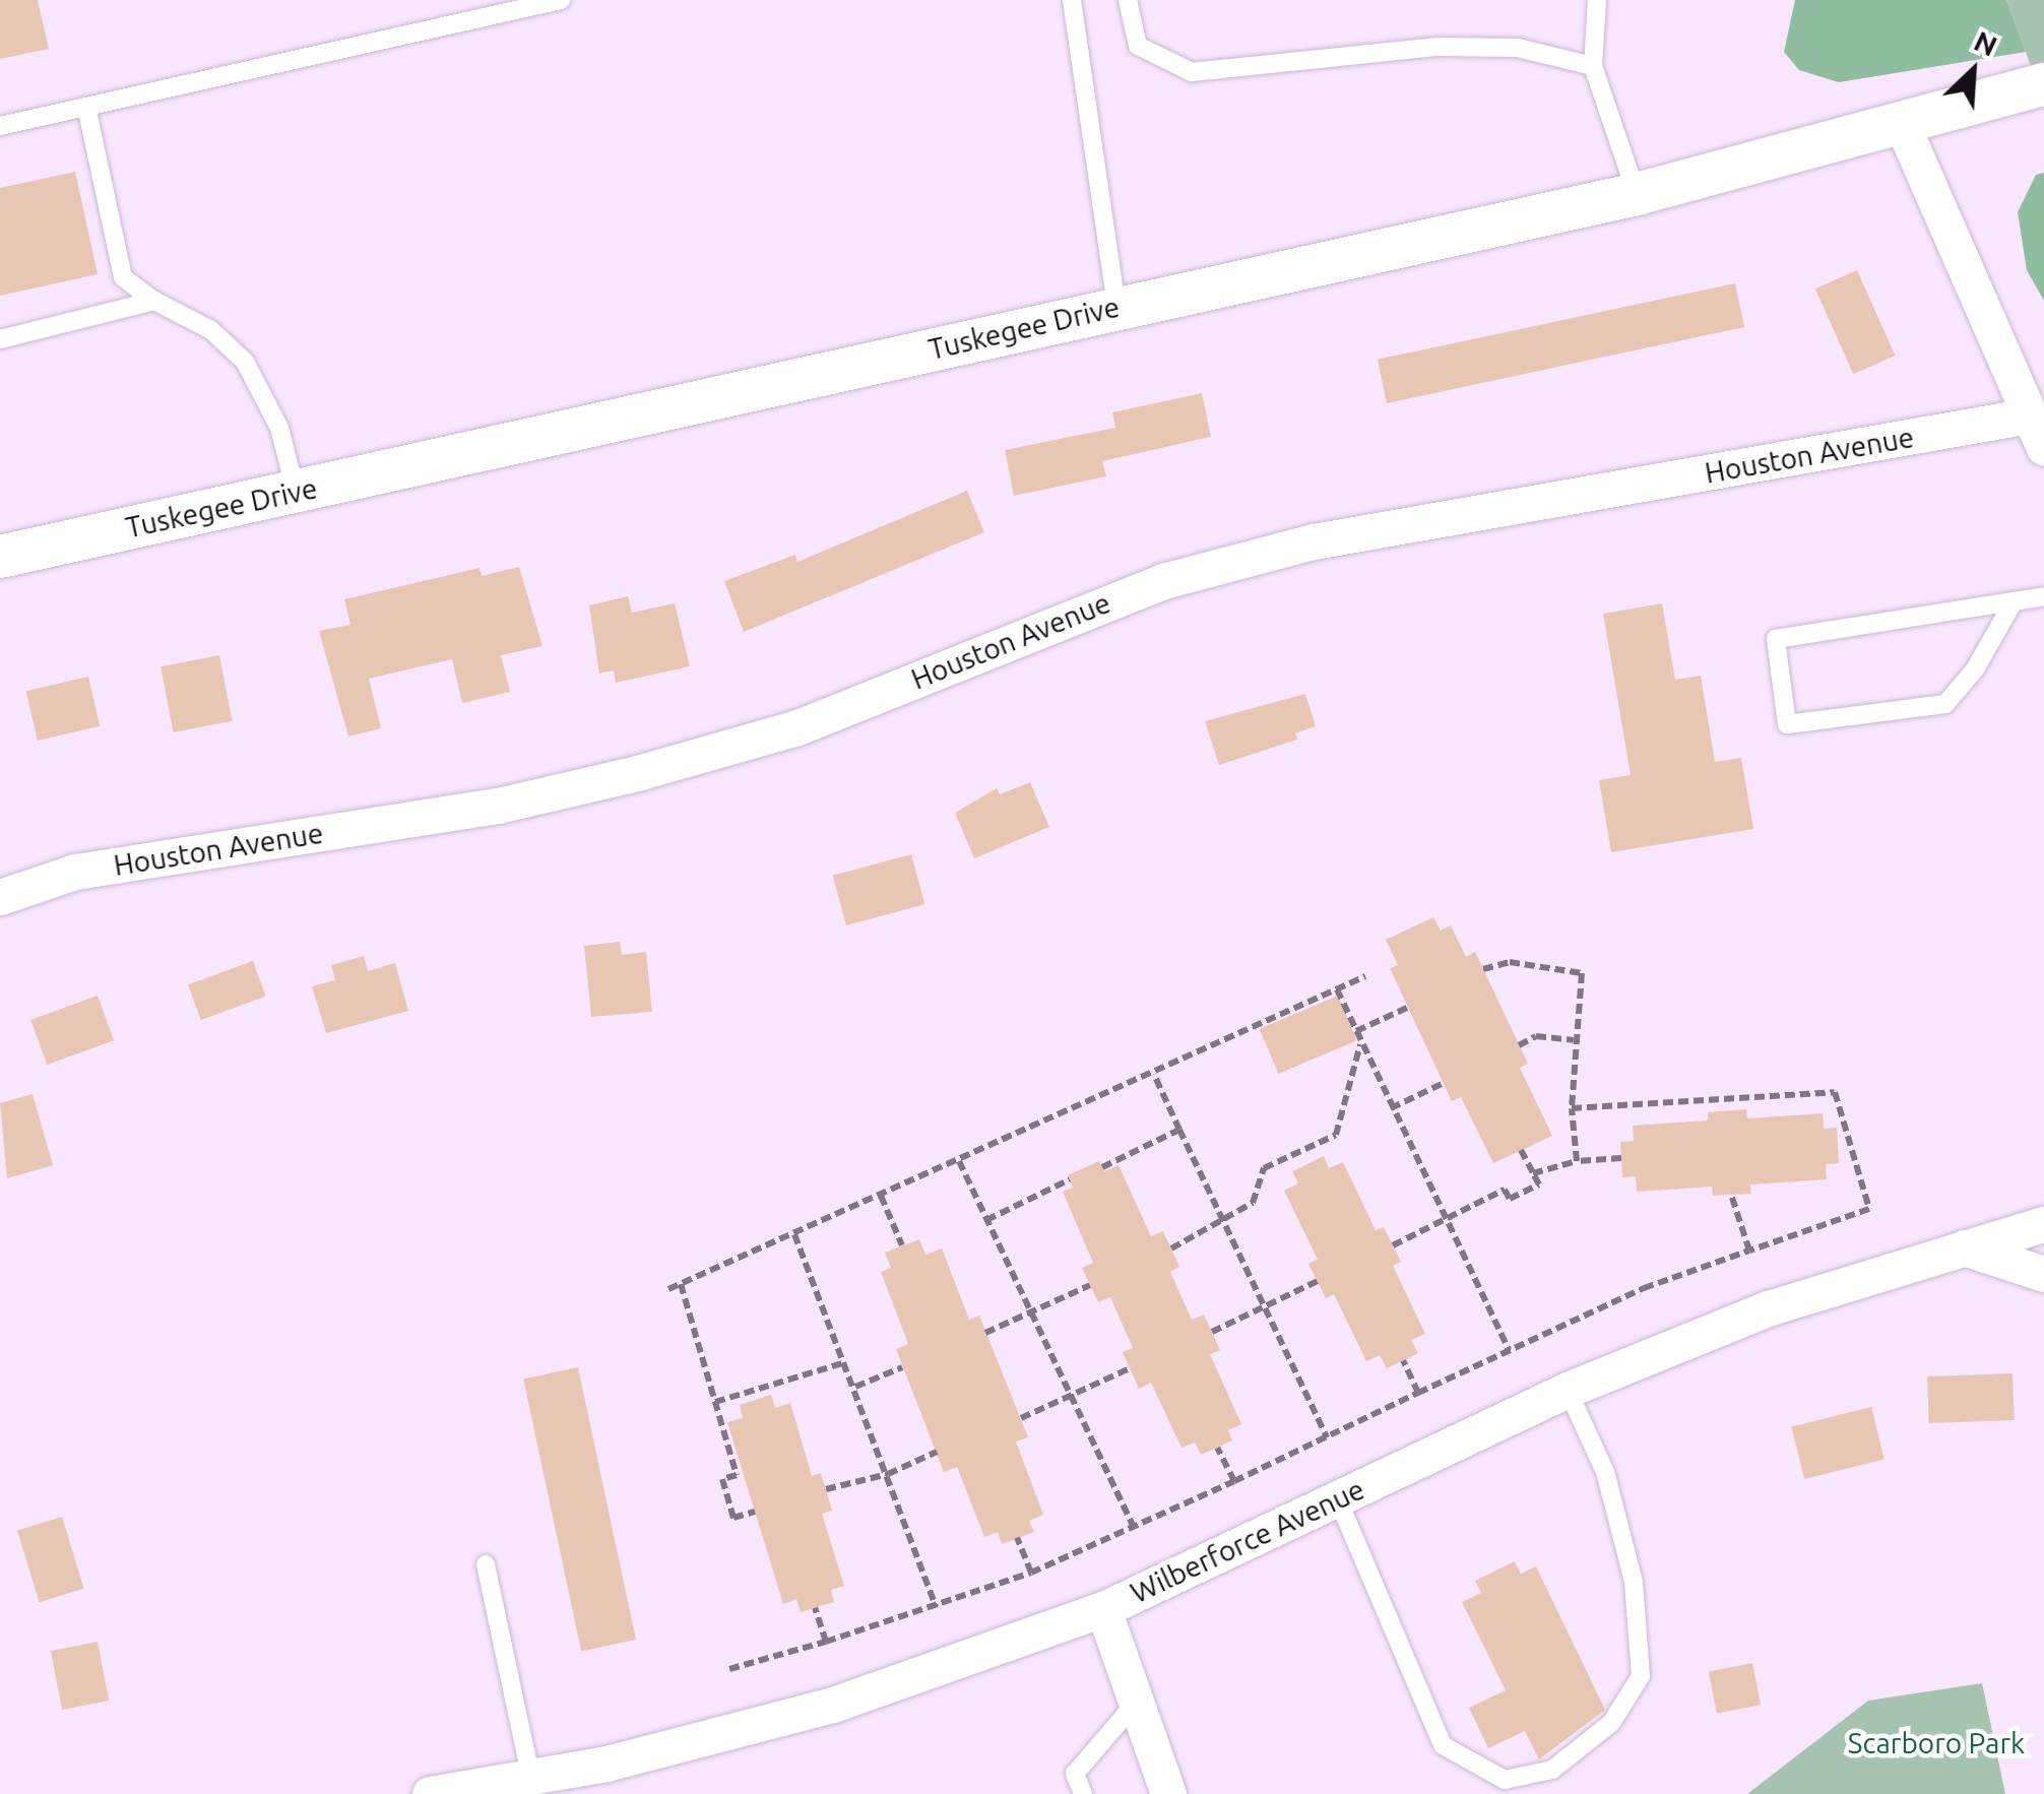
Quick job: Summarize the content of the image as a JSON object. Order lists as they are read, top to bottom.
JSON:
{
  "streets": {
    "street": ["Tuskegee Drive", "Houston Avenue", "Wilberforce Avenue"]
  },
  "parks": ["Scarboro Park"],
  "north": "top right"
}
